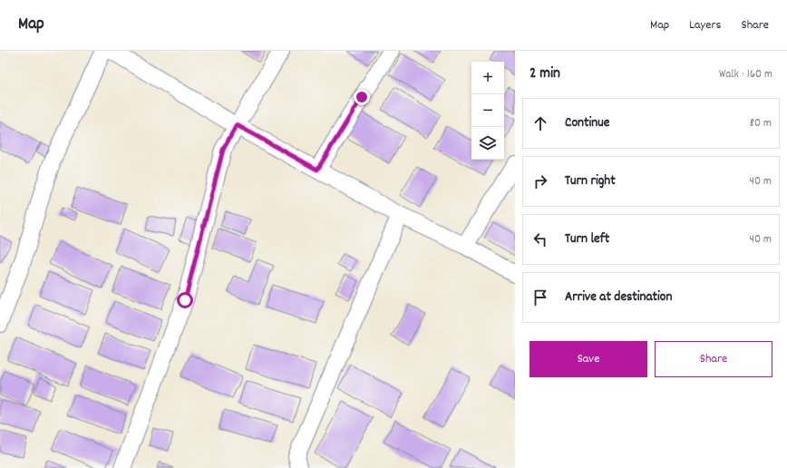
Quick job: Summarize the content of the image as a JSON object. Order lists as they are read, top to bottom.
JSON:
{
  "page": {
    "header": "Map",
    "nav": ["Map", "Layers", "Share"],
    "heading": ["2 min", "Walk · 160 m"],
    "map_buttons": ["+", "−"],
    "list": [
      ["Continue", "80 m"],
      ["Turn right", "40 m"],
      ["Turn left", "40 m"],
      "Arrive at destination"
    ],
    "buttons": ["Save", "Share"]
  }
}
